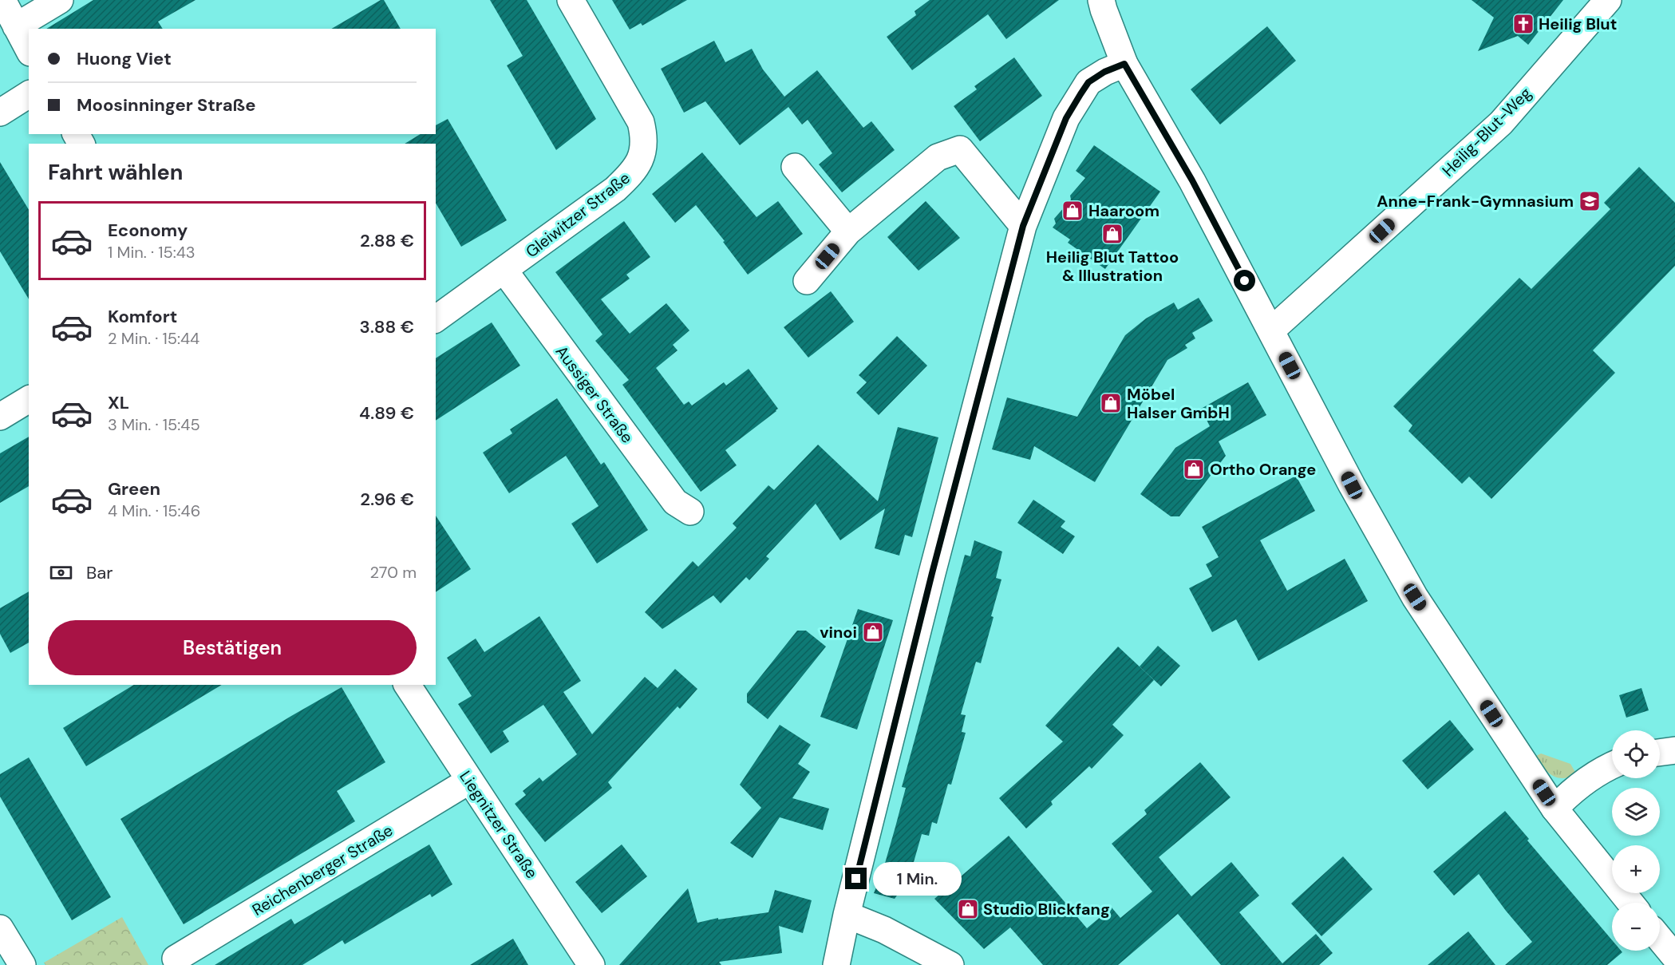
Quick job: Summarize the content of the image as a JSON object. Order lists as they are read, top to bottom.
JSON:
{
  "streets": {
    "street": [
      "Heilig-Blut-Weg",
      "Gleiwitzer Straße",
      "Aussiger Straße",
      "Liegnitzer Straße",
      "Reichenberger Straße"
    ]
  },
  "crossings": [
    ["Gleiwitzer Straße", "Aussiger Straße"],
    ["Liegnitzer Straße", "Reichenberger Straße"]
  ],
  "places": {
    "church": ["Heilig Blut"],
    "school or university": ["Anne-Frank-Gymnasium"],
    "shop": [
      "Haaroom",
      "Heilig Blut Tattoo & Illustration",
      "Möbel Halser GmbH",
      "Ortho Orange",
      "vinoi",
      "Studio Blickfang"
    ]
  },
  "page": {
    "banner": ["Huong Viet", "Moosinninger Straße"],
    "heading": "Fahrt wählen",
    "list": [
      {
        "name": "Economy",
        "note": "1 Min. · 15:43",
        "value": "2.88 €"
      },
      {
        "name": "Komfort",
        "note": "2 Min. · 15:44",
        "value": "3.88 €"
      },
      {
        "name": "XL",
        "note": "3 Min. · 15:45",
        "value": "4.89 €"
      },
      {
        "name": "Green",
        "note": "4 Min. · 15:46",
        "value": "2.96 €"
      }
    ],
    "pay": ["Bar", "270 m"],
    "buttons": "Bestätigen",
    "map_buttons": ["+", "−"],
    "bubble": "1 Min."
  }
}
